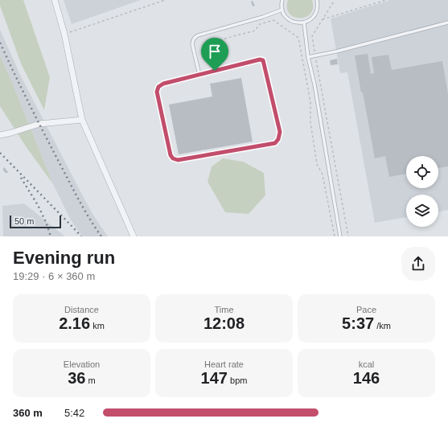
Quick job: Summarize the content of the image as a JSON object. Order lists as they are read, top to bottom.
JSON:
{
  "scale_bar": "50 m",
  "page": {
    "scale": "50 m",
    "heading": ["Evening run", "19:29 · 6 × 360 m"],
    "stats": [
      ["Distance", "2.16 km"],
      ["Time", "12:08"],
      ["Pace", "5:37 /km"],
      ["Elevation", "36 m"],
      ["Heart rate", "147 bpm"],
      ["kcal", "146"]
    ],
    "list": [
      {
        "name": "360 m",
        "note": "5:42"
      }
    ]
  }
}
